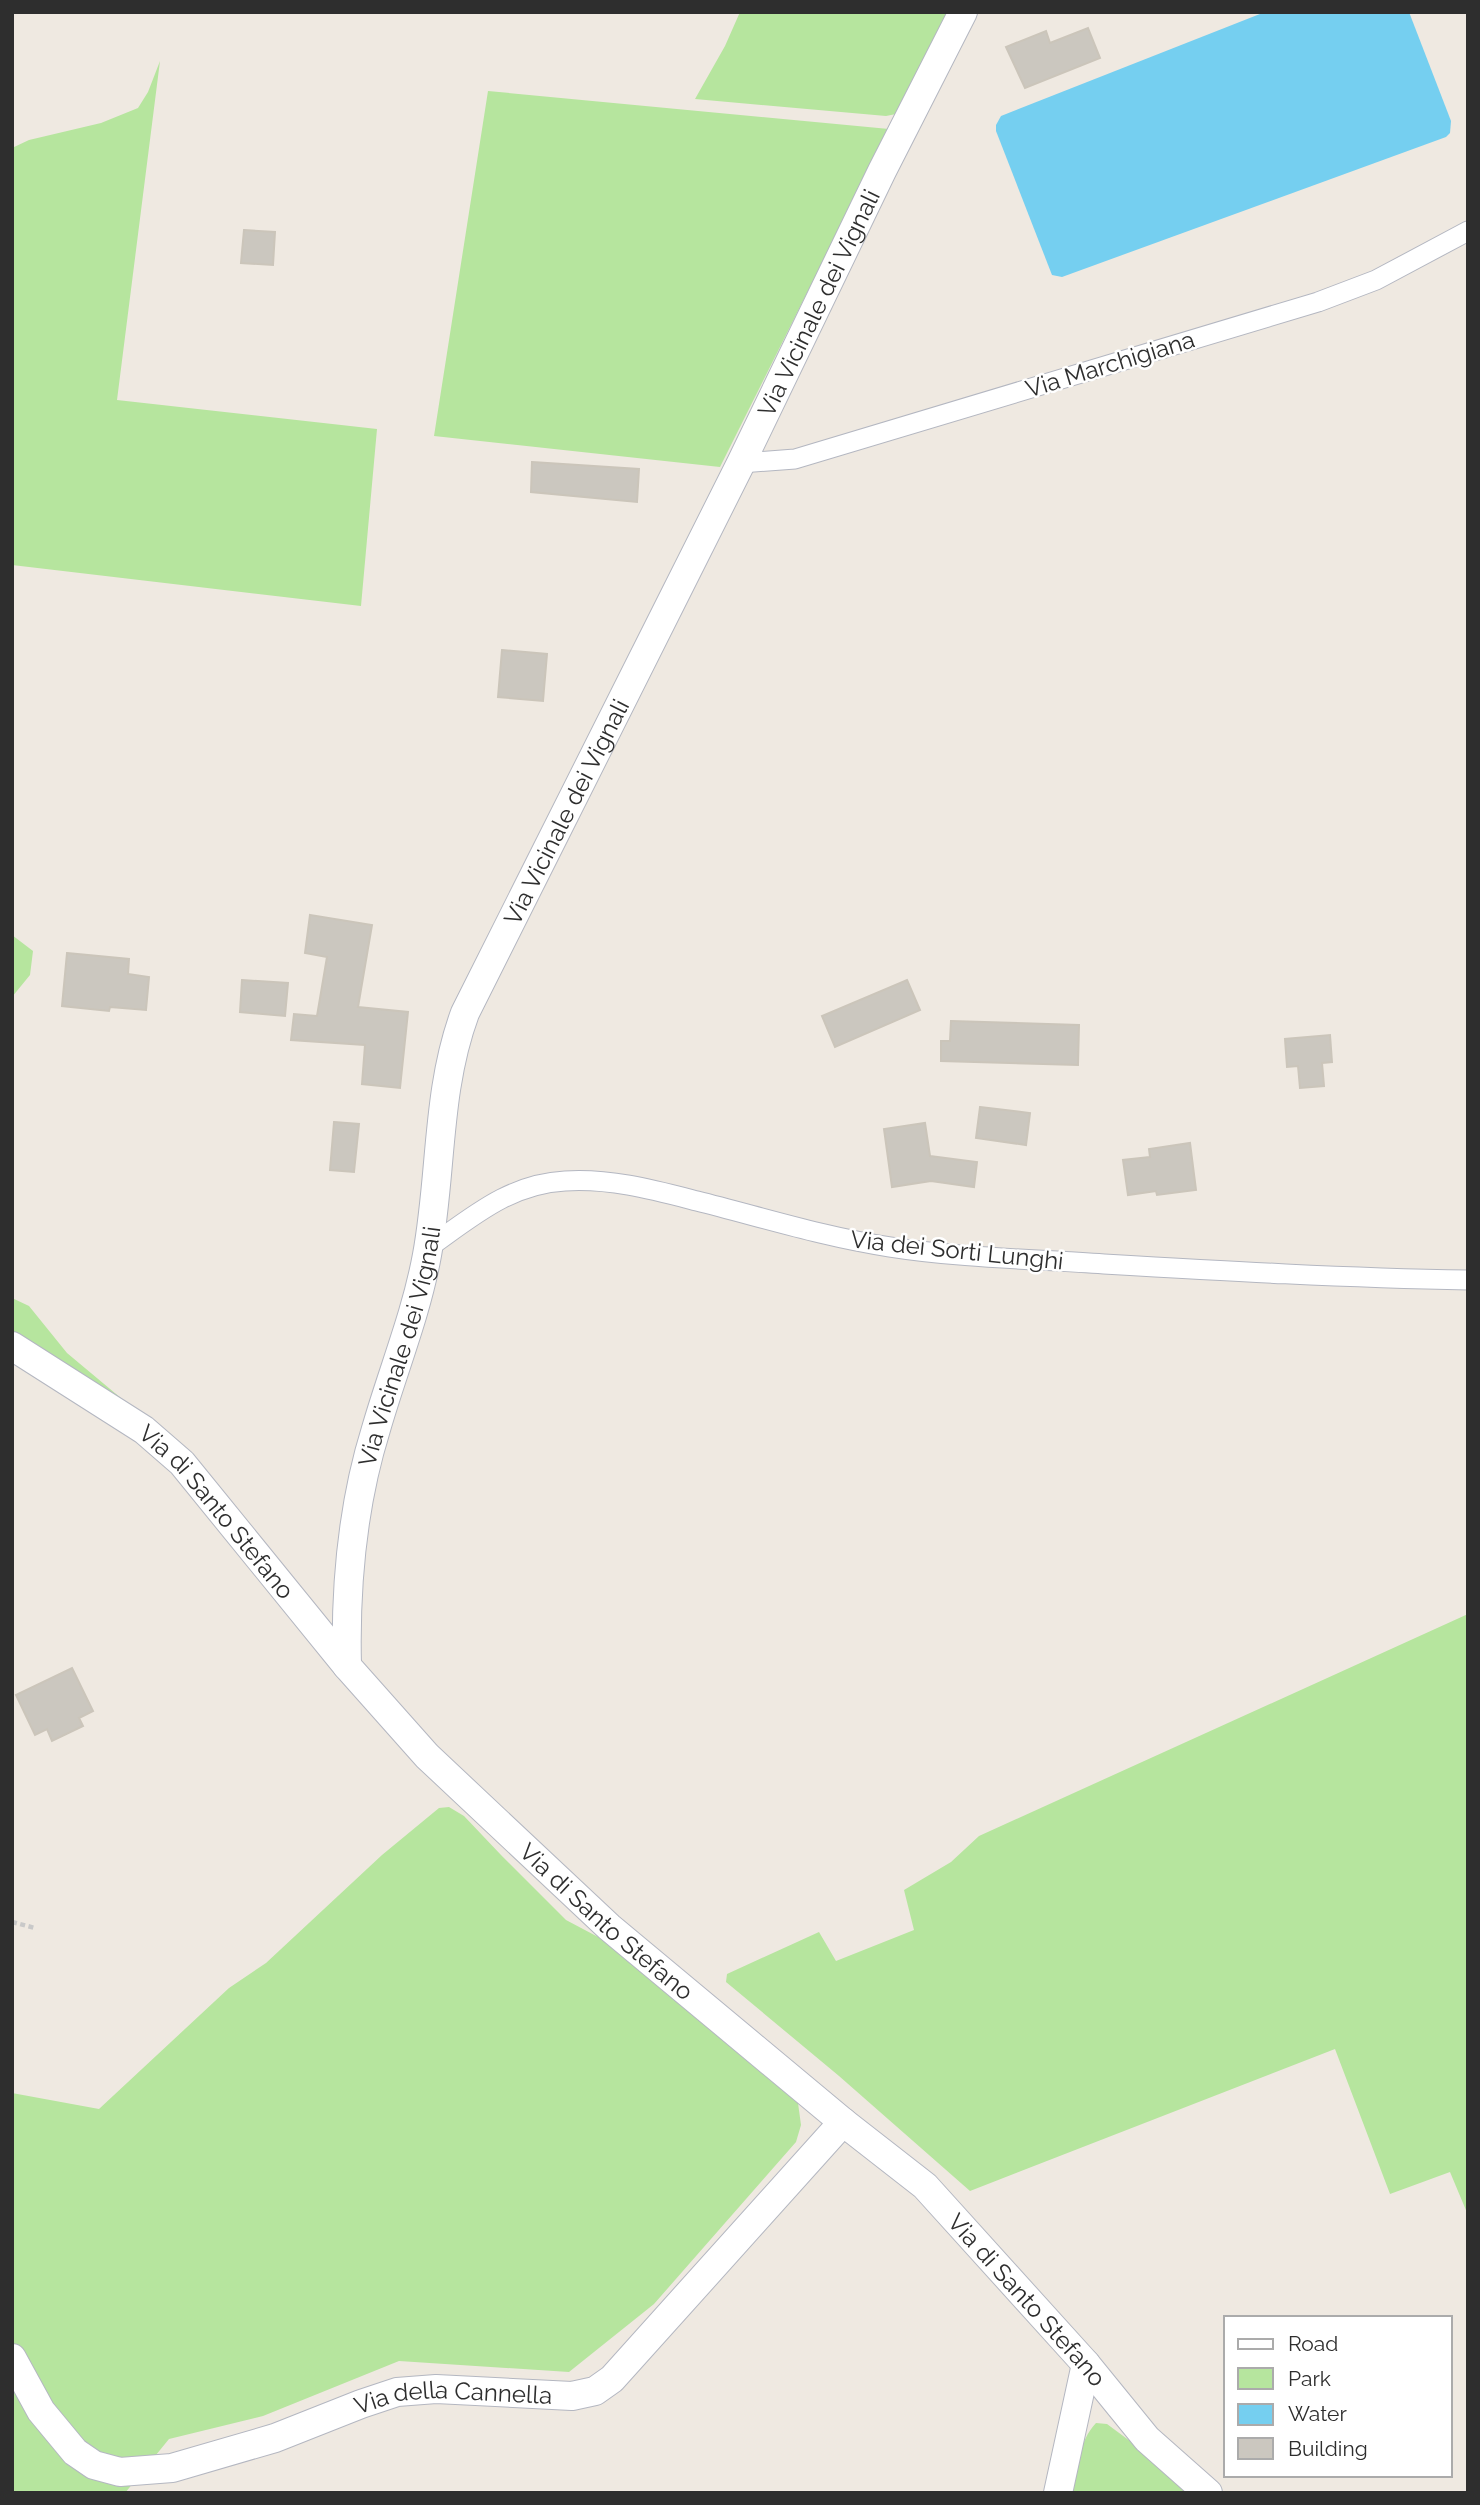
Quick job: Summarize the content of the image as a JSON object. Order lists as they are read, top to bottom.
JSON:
{
  "streets": {
    "street": [
      "Via Vicinale dei Vignali",
      "Via Marchigiana",
      "Via dei Sorti Lunghi",
      "Via di Santo Stefano",
      "Via della Cannella"
    ]
  },
  "crossings": [
    ["Via Vicinale dei Vignali", "Via Marchigiana"],
    ["Via Vicinale dei Vignali", "Via dei Sorti Lunghi"],
    ["Via Vicinale dei Vignali", "Via di Santo Stefano"],
    ["Via di Santo Stefano", "Via della Cannella"]
  ],
  "legend": [
    "Road",
    "Park",
    "Water",
    "Building"
  ]
}
